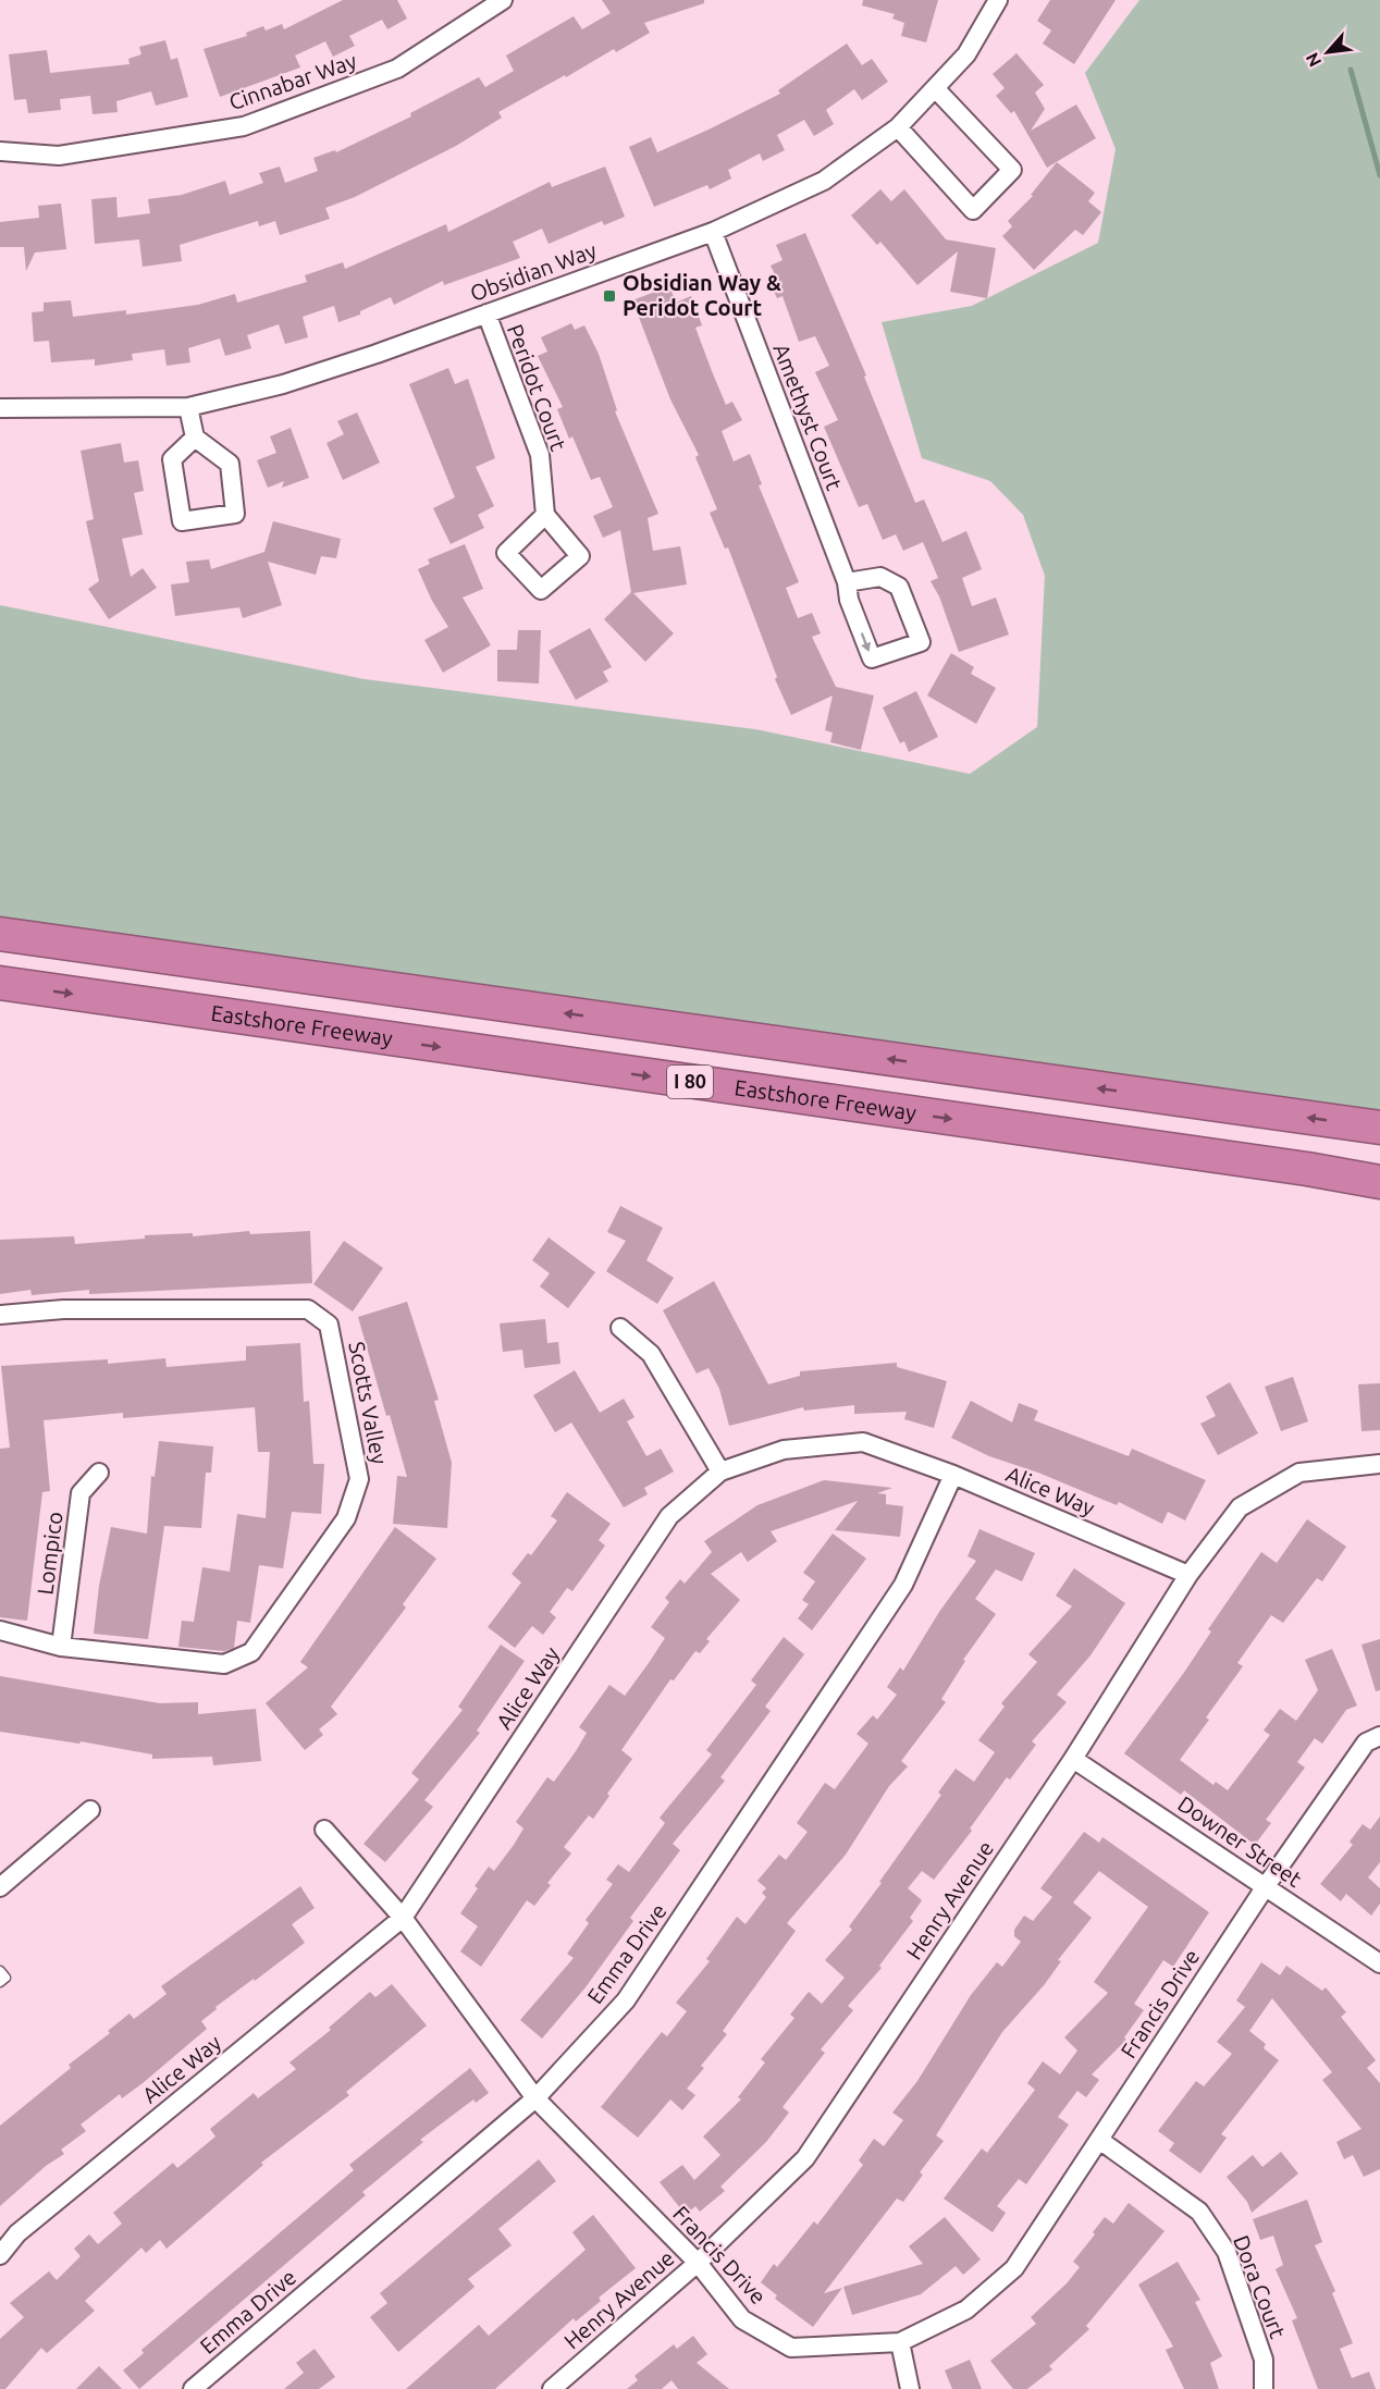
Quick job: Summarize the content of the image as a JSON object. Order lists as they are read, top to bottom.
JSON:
{
  "streets": {
    "highway": ["Eastshore Freeway", "I 80"],
    "street": [
      "Cinnabar Way",
      "Obsidian Way",
      "Peridot Court",
      "Amethyst Court",
      "Scotts Valley",
      "Alice Way",
      "Lompico",
      "Downer Street",
      "Henry Avenue",
      "Emma Drive",
      "Francis Drive",
      "Dora Court"
    ]
  },
  "crossings": [
    ["Obsidian Way", "Peridot Court"],
    ["Obsidian Way", "Amethyst Court"],
    ["Scotts Valley", "Lompico"],
    ["Alice Way", "Henry Avenue"],
    ["Alice Way", "Emma Drive"],
    ["Alice Way", "Francis Drive"],
    ["Downer Street", "Henry Avenue"],
    ["Downer Street", "Francis Drive"],
    ["Henry Avenue", "Francis Drive"],
    ["Emma Drive", "Francis Drive"],
    ["Francis Drive", "Dora Court"]
  ],
  "places": {
    "transit": ["Obsidian Way & Peridot Court"]
  },
  "north": "bottom left"
}
